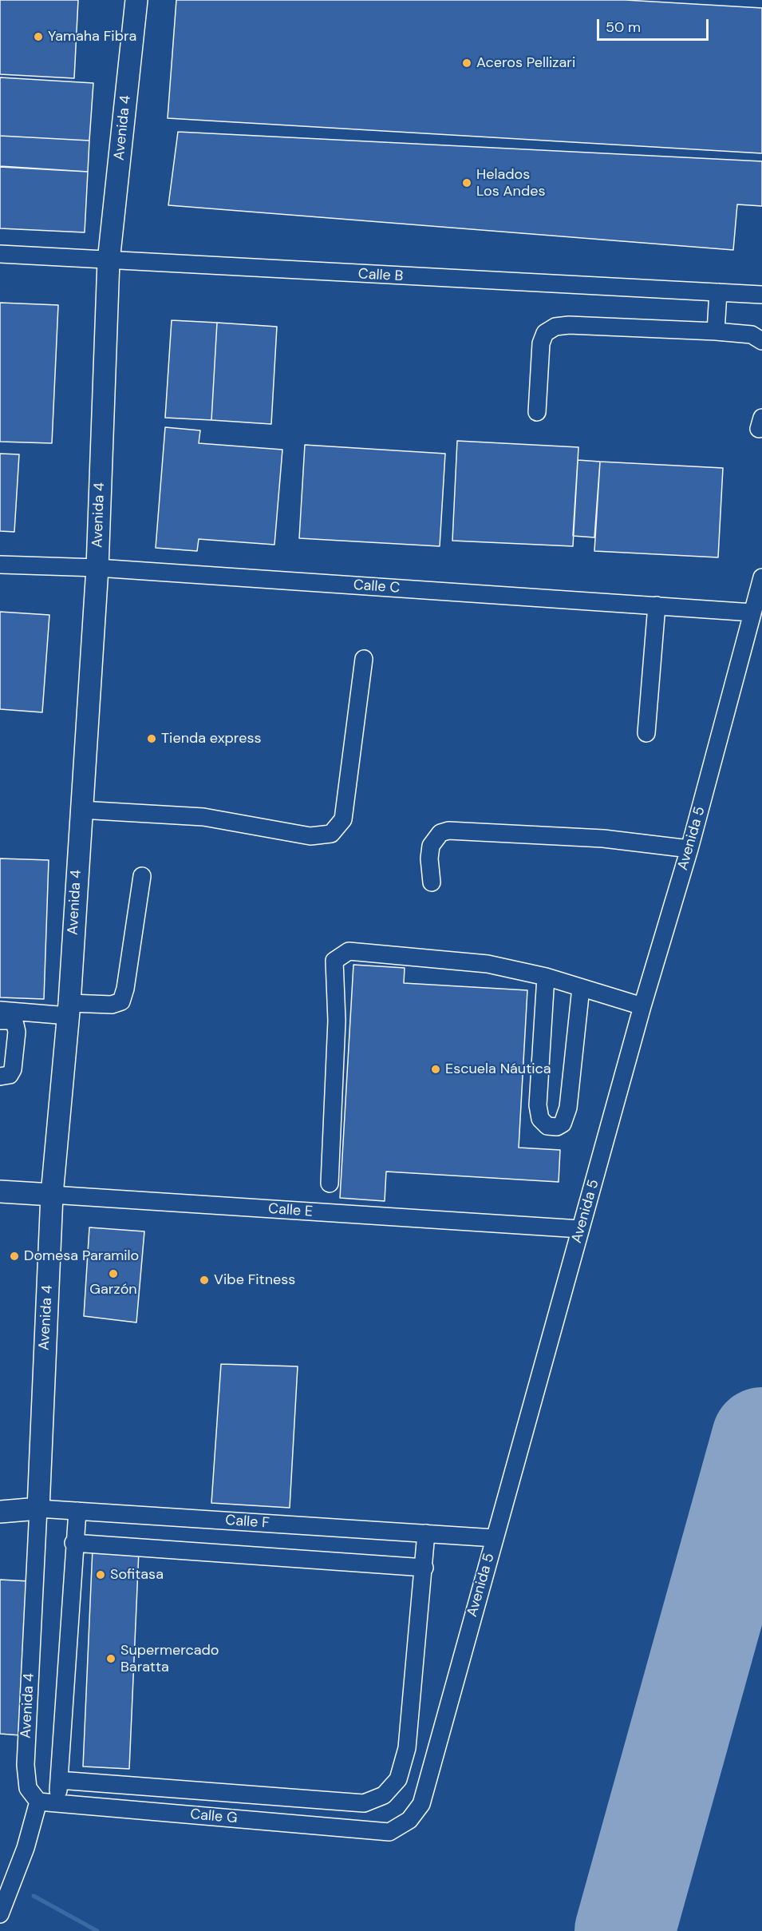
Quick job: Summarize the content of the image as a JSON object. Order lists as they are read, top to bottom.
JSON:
{
  "streets": {
    "main road": ["Avenida 4", "Calle E", "Calle F"],
    "street": [
      "Calle B",
      "Calle C",
      "Avenida 5",
      "Calle G"
    ]
  },
  "crossings": [
    ["Avenida 4", "Calle B"],
    ["Avenida 4", "Calle C"],
    ["Avenida 4", "Calle E"],
    ["Avenida 4", "Calle F"],
    ["Avenida 4", "Calle G"],
    ["Calle C", "Avenida 5"],
    ["Avenida 5", "Calle E"],
    ["Avenida 5", "Calle F"],
    ["Avenida 5", "Calle G"]
  ],
  "places": [
    "Yamaha Fibra",
    "Aceros Pellizari",
    "Helados Los Andes",
    "Tienda express",
    "Escuela Náutica",
    "Domesa Paramilo",
    "Garzón",
    "Vibe Fitness",
    "Sofitasa",
    "Supermercado Baratta"
  ],
  "scale_bar": "50 m"
}
